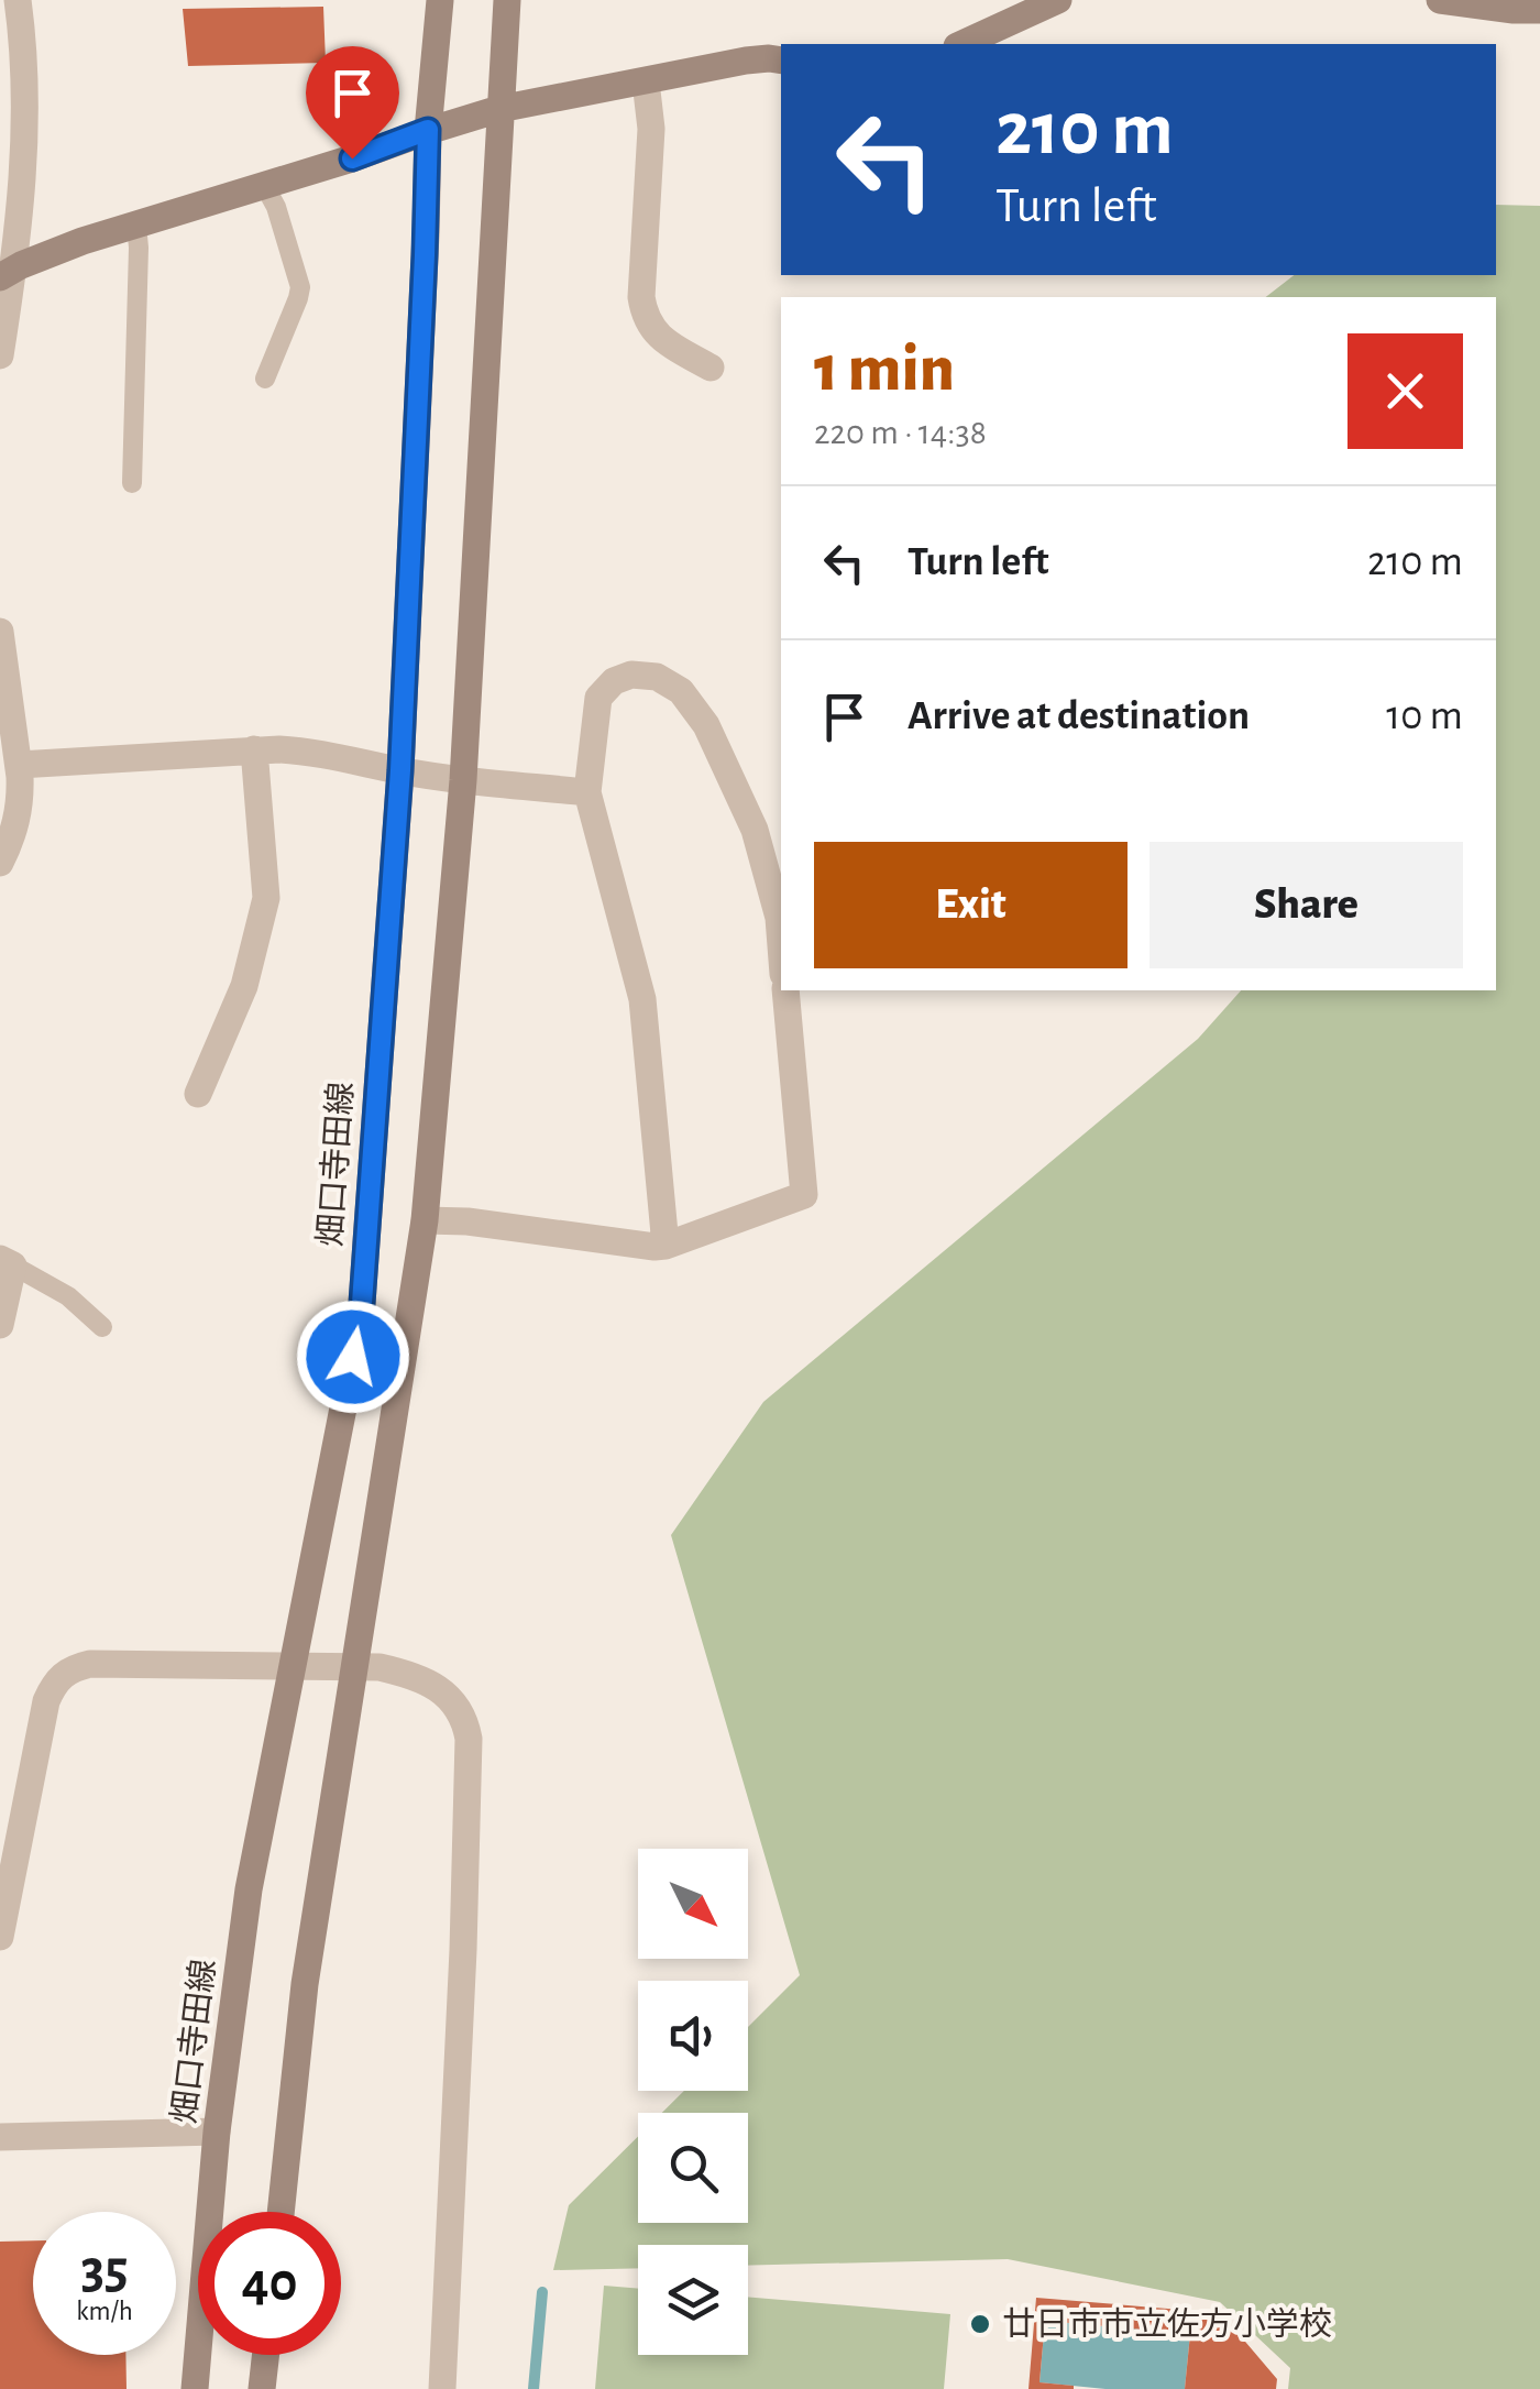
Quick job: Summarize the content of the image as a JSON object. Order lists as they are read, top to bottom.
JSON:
{
  "streets": {
    "street": ["畑口寺田線"]
  },
  "places": ["廿日市市立佐方小学校"],
  "north": "bottom right",
  "page": {
    "turn": ["210 m", "Turn left"],
    "heading": ["1 min", "220 m · 14:38"],
    "list": [
      {
        "name": "Turn left",
        "value": "210 m"
      },
      {
        "name": "Arrive at destination",
        "value": "10 m"
      }
    ],
    "buttons": ["Exit", "Share"],
    "speed": "35 km/h",
    "limit": "40"
  }
}
